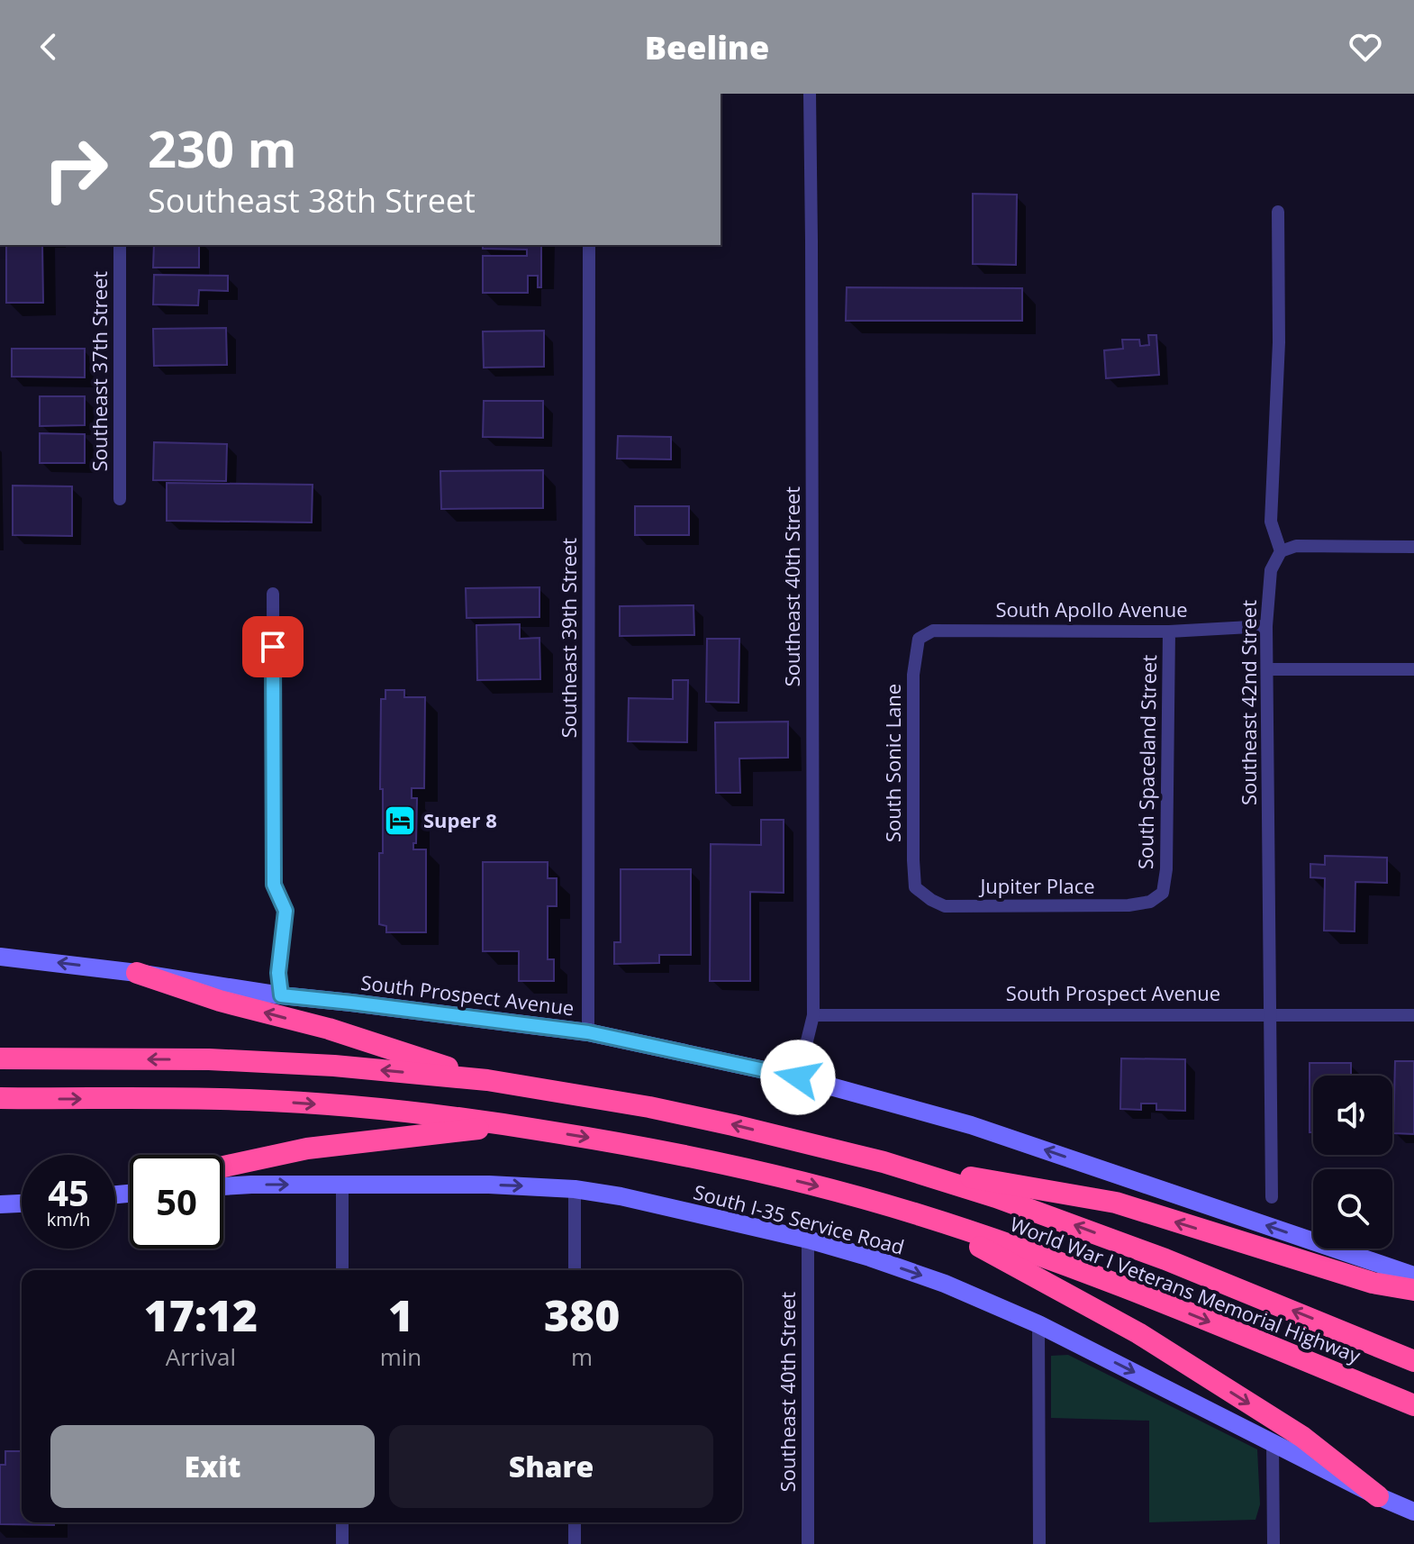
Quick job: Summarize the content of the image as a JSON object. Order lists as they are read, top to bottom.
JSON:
{
  "streets": {
    "highway": ["World War I Veterans Memorial Highway"],
    "main road": ["South Prospect Avenue", "South I-35 Service Road"],
    "street": [
      "Southeast 37th Street",
      "Southeast 40th Street",
      "South Apollo Avenue",
      "Southeast 39th Street",
      "Southeast 42nd Street",
      "South Spaceland Street",
      "South Sonic Lane",
      "Jupiter Place"
    ]
  },
  "crossings": [
    ["Southeast 40th Street", "South Prospect Avenue"],
    ["Southeast 40th Street", "South I-35 Service Road"],
    ["South Apollo Avenue", "Southeast 42nd Street"],
    ["South Apollo Avenue", "South Spaceland Street"],
    ["South Apollo Avenue", "South Sonic Lane"],
    ["Southeast 39th Street", "South Prospect Avenue"],
    ["Southeast 42nd Street", "South Prospect Avenue"],
    ["South Spaceland Street", "Jupiter Place"],
    ["South Sonic Lane", "Jupiter Place"]
  ],
  "one_way": ["South I-35 Service Road"],
  "places": {
    "hotel": ["Super 8"]
  },
  "page": {
    "header": "Beeline",
    "turn": ["230 m", "Southeast 38th Street"],
    "speed": "45 km/h",
    "limit": "50",
    "eta": [
      "17:12",
      "Arrival",
      "1",
      "min",
      "380",
      "m"
    ],
    "buttons": ["Exit", "Share"]
  }
}
